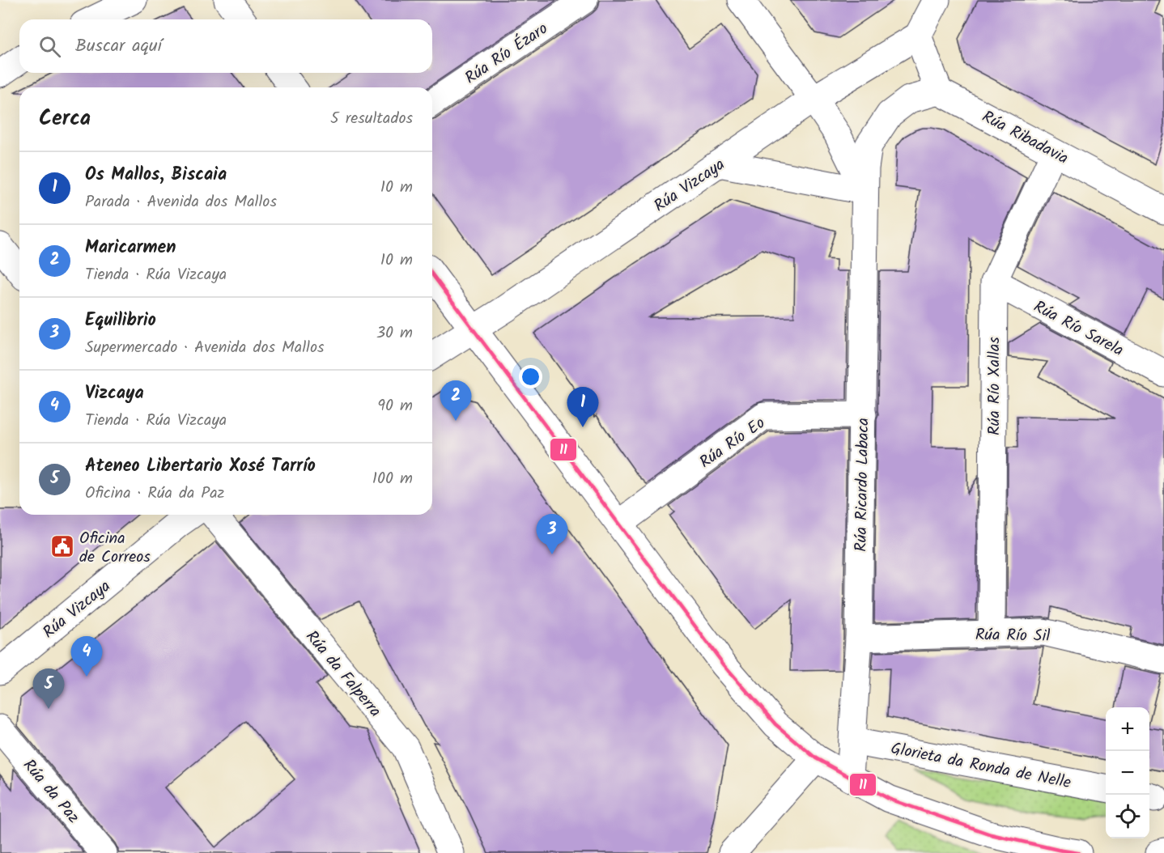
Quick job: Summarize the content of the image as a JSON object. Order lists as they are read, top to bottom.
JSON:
{
  "streets": {
    "street": [
      "Rúa Río Ézaro",
      "Rúa Ribadavia",
      "Rúa Vizcaya",
      "Rúa Río Sarela",
      "Rúa Río Xallas",
      "Rúa Río Eo",
      "Rúa Ricardo Labaca",
      "Rúa Río Sil",
      "Rúa da Falperra",
      "Glorieta da Ronda de Nelle",
      "Rúa da Paz"
    ]
  },
  "crossings": [
    ["Rúa Ribadavia", "Rúa Río Xallas"],
    ["Rúa Ribadavia", "Rúa Ricardo Labaca"],
    ["Rúa Vizcaya", "Rúa Ricardo Labaca"],
    ["Rúa Río Sarela", "Rúa Río Xallas"],
    ["Rúa Río Xallas", "Rúa Río Sil"],
    ["Rúa Río Eo", "Rúa Ricardo Labaca"],
    ["Rúa Ricardo Labaca", "Rúa Río Sil"],
    ["Rúa Ricardo Labaca", "Glorieta da Ronda de Nelle"]
  ],
  "places": {
    "public building": ["Oficina de Correos"]
  },
  "lines": ["transit line 11"],
  "page": {
    "search": "Buscar aquí",
    "heading": ["Cerca", "5 resultados"],
    "list": [
      {
        "mark": "1",
        "name": "Os Mallos, Biscaia",
        "note": "Parada · Avenida dos Mallos",
        "value": "10 m"
      },
      {
        "mark": "2",
        "name": "Maricarmen",
        "note": "Tienda · Rúa Vizcaya",
        "value": "10 m"
      },
      {
        "mark": "3",
        "name": "Equilibrio",
        "note": "Supermercado · Avenida dos Mallos",
        "value": "30 m"
      },
      {
        "mark": "4",
        "name": "Vizcaya",
        "note": "Tienda · Rúa Vizcaya",
        "value": "90 m"
      },
      {
        "mark": "5",
        "name": "Ateneo Libertario Xosé Tarrío",
        "note": "Oficina · Rúa da Paz",
        "value": "100 m"
      }
    ],
    "pins": [
      "2",
      "1",
      "3",
      "4",
      "5"
    ],
    "map_buttons": ["+", "−"]
  }
}
